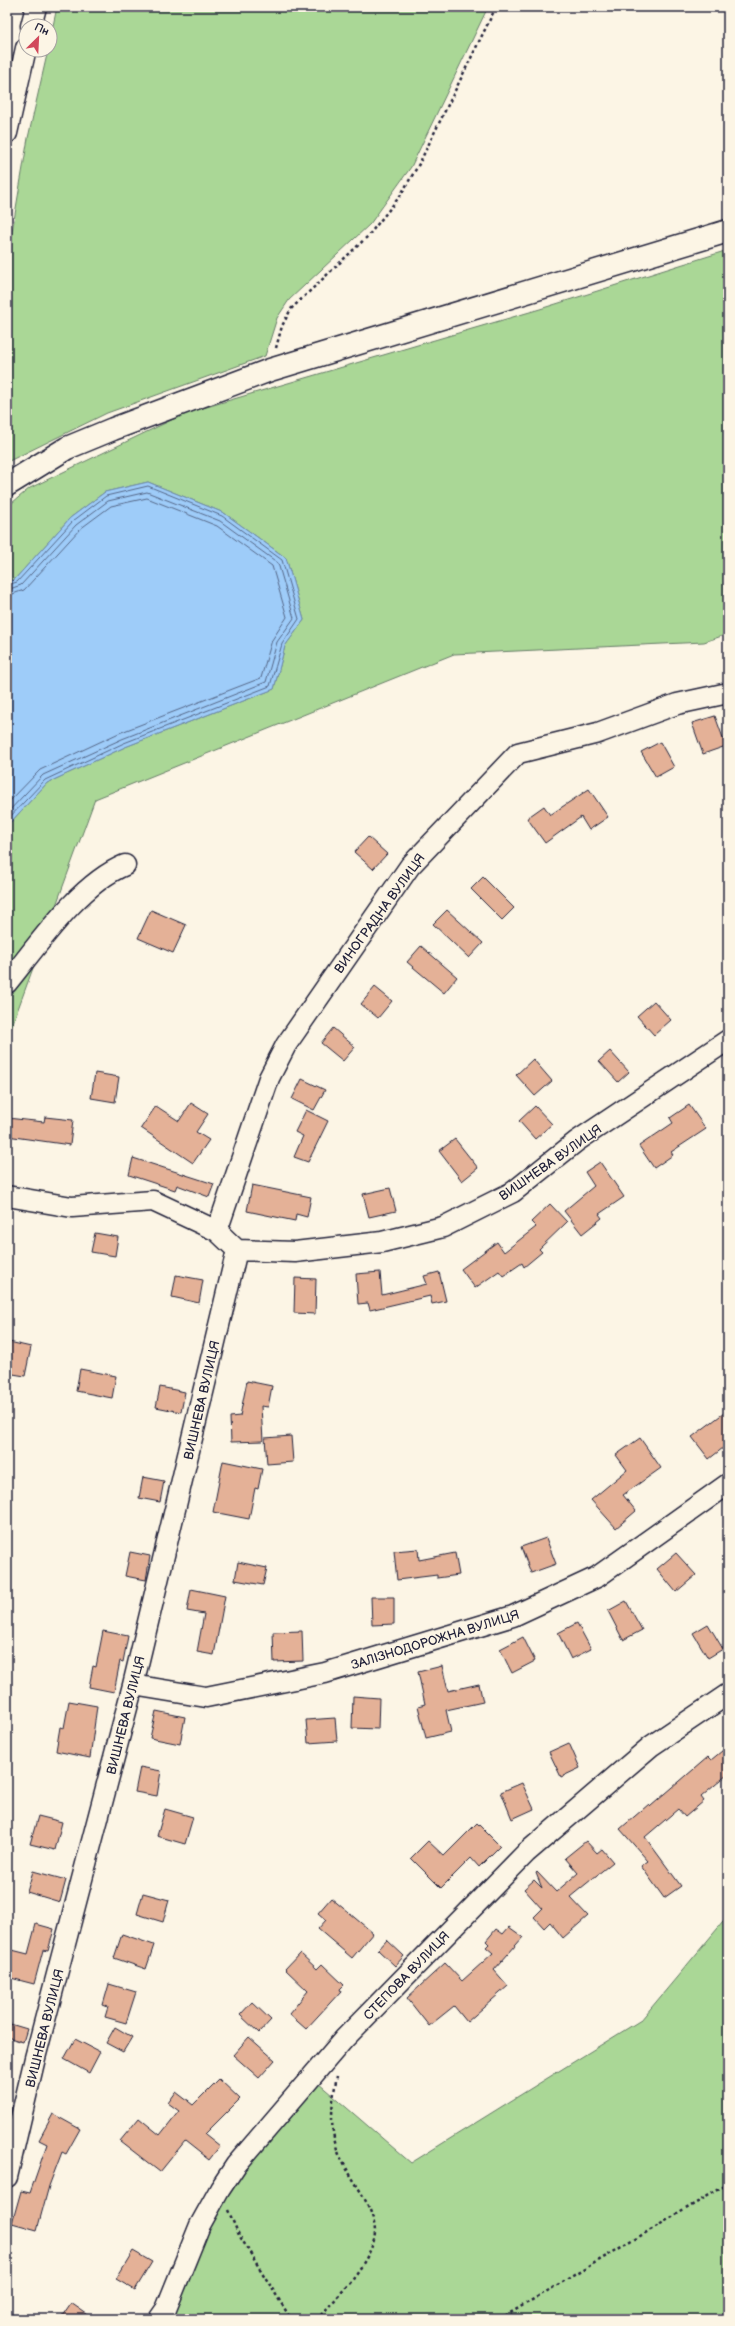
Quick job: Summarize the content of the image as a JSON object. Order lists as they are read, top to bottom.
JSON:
{
  "streets": {
    "street": [
      "ВИНОГРАДНА ВУЛИЦЯ",
      "ВИШНЕВА ВУЛИЦЯ",
      "ЗАЛІЗНОДОРОЖНА ВУЛИЦЯ",
      "СТЕПОВА ВУЛИЦЯ"
    ]
  },
  "crossings": [
    ["ВИШНЕВА ВУЛИЦЯ", "ЗАЛІЗНОДОРОЖНА ВУЛИЦЯ"]
  ],
  "north": "top right"
}
